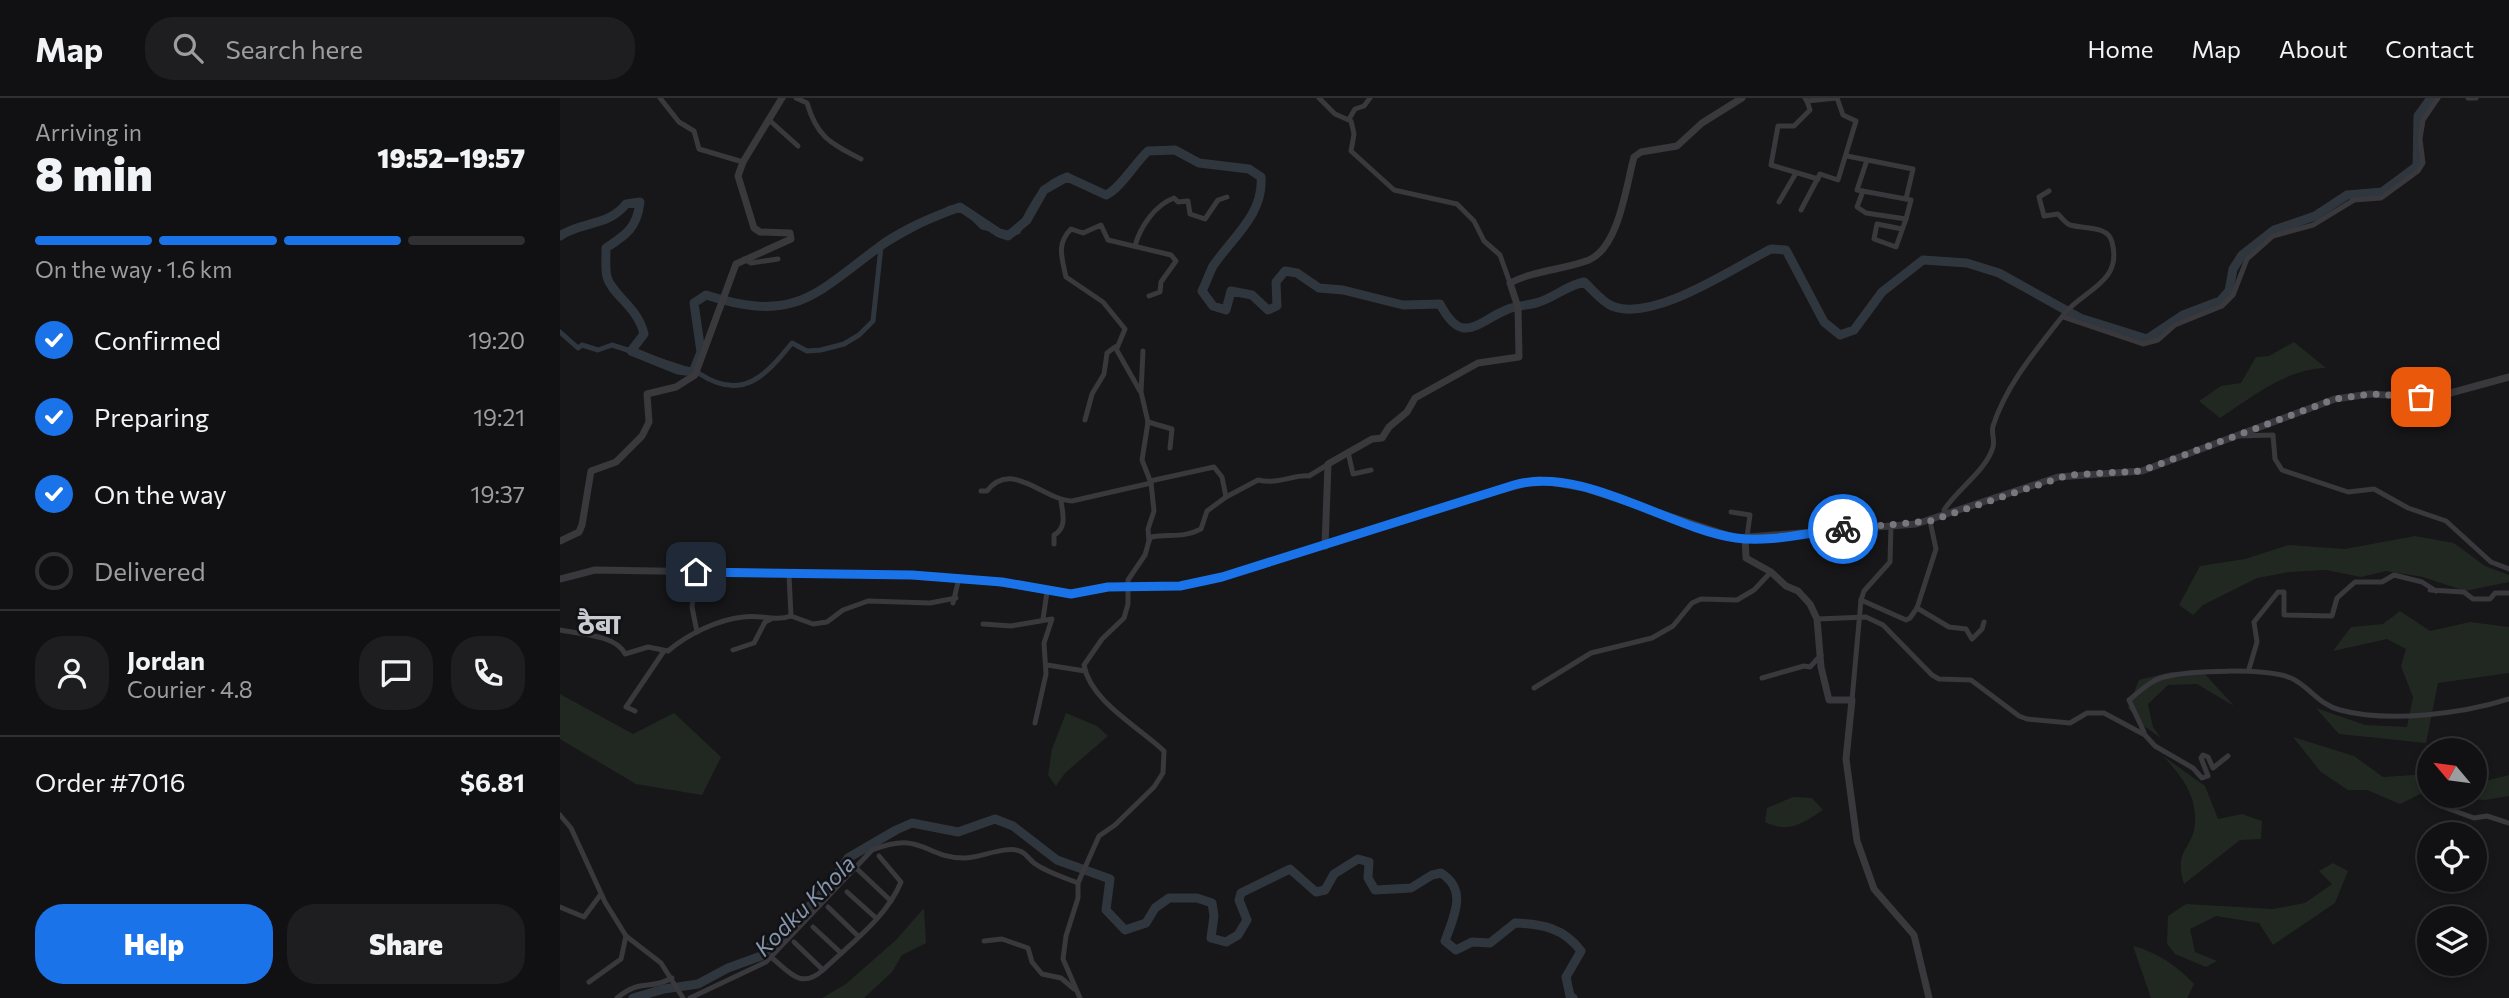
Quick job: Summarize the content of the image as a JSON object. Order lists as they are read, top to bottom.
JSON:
{
  "districts": ["ठैबा"],
  "water": ["Kodku Khola"],
  "north": "top left",
  "page": {
    "header": "Map",
    "search": "Search here",
    "nav": [
      "Home",
      "Map",
      "About",
      "Contact"
    ],
    "heading": ["8 min", "Arriving in", "19:52–19:57"],
    "panel": [
      "Jordan",
      "Courier · 4.8",
      "Order #7016",
      "$6.81"
    ],
    "bar": "On the way · 1.6 km",
    "list": [
      ["Confirmed", "19:20"],
      ["Preparing", "19:21"],
      ["On the way", "19:37"],
      "Delivered"
    ],
    "buttons": ["Help", "Share"]
  }
}
